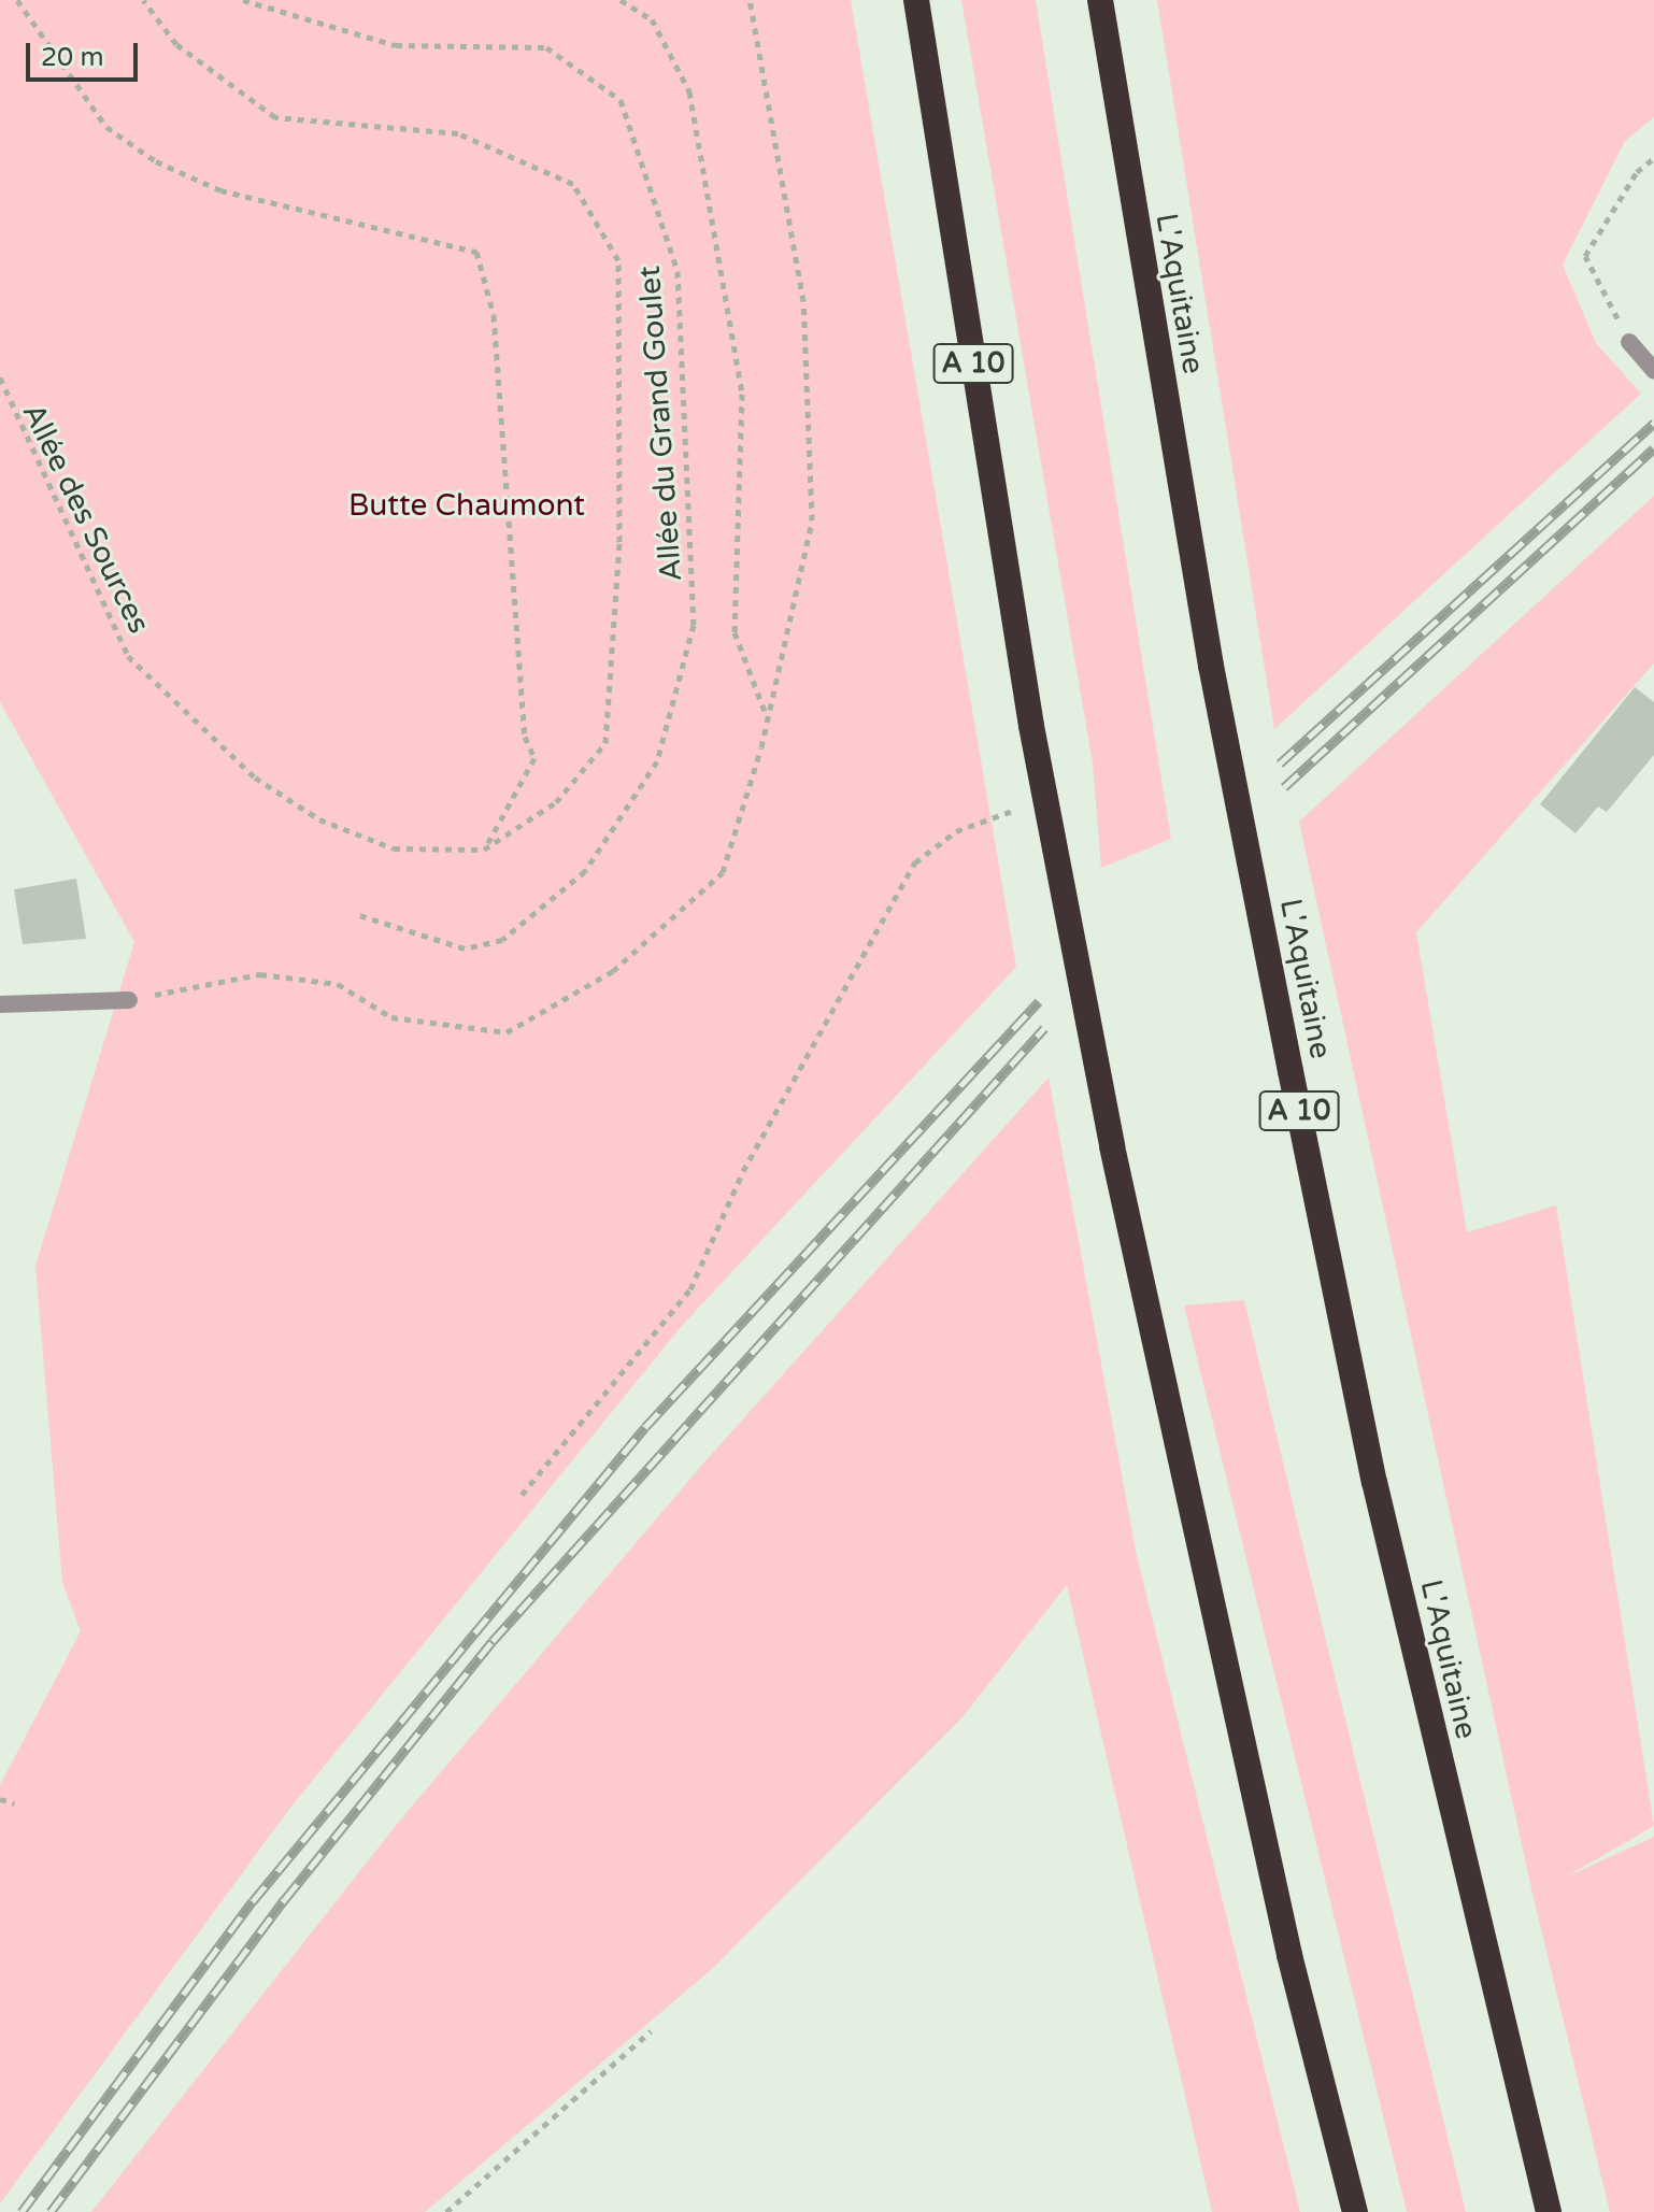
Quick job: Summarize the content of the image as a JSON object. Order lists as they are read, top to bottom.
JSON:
{
  "streets": {
    "highway": ["L'Aquitaine", "A 10"],
    "path": ["Allée du Grand Goulet", "Allée des Sources"]
  },
  "parks": ["Butte Chaumont"],
  "scale_bar": "20 m"
}
